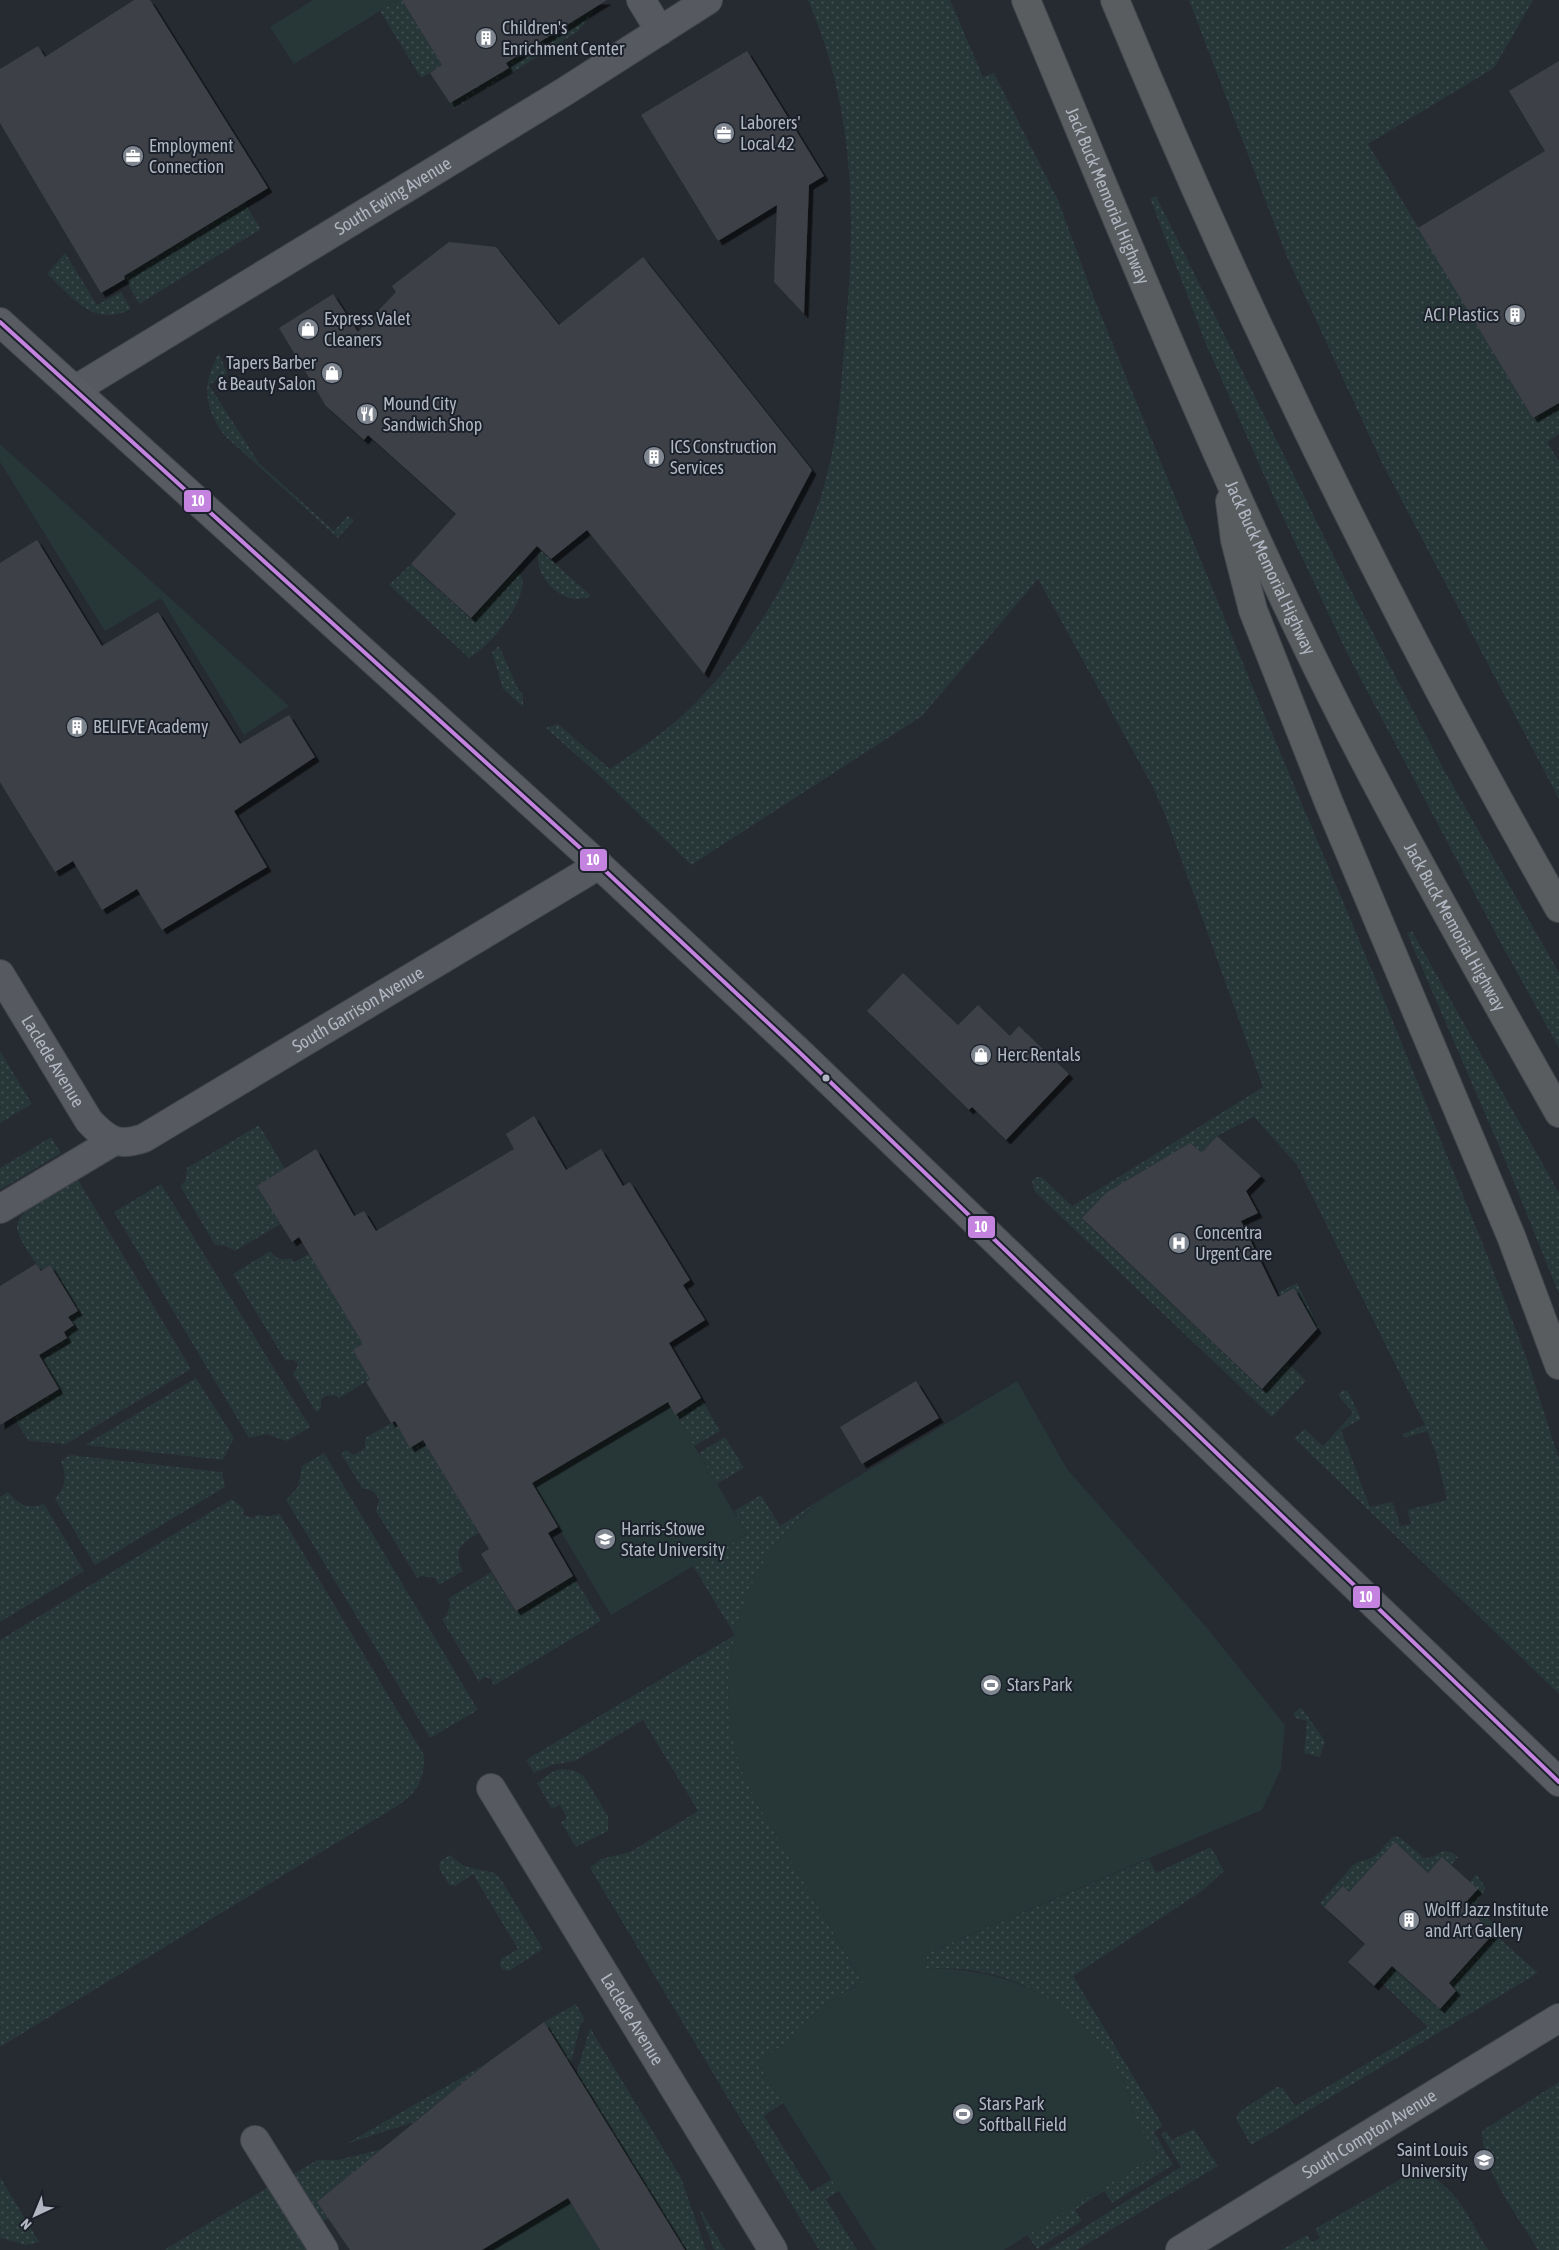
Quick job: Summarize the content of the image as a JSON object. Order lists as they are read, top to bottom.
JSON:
{
  "streets": {
    "highway": ["Jack Buck Memorial Highway"],
    "main road": ["South Compton Avenue"],
    "street": ["South Ewing Avenue", "South Garrison Avenue", "Laclede Avenue"]
  },
  "crossings": [
    ["South Garrison Avenue", "Laclede Avenue"]
  ],
  "places": {
    "building": [
      "Children's Enrichment Center",
      "ACI Plastics",
      "ICS Construction Services",
      "BELIEVE Academy",
      "Wolff Jazz Institute and Art Gallery"
    ],
    "office": ["Laborers' Local 42", "Employment Connection"],
    "shop": ["Express Valet Cleaners", "Tapers Barber & Beauty Salon", "Herc Rentals"],
    "restaurant": ["Mound City Sandwich Shop"],
    "hospital": ["Concentra Urgent Care"],
    "school or university": ["Harris-Stowe State University", "Saint Louis University"],
    "sports": ["Stars Park", "Stars Park Softball Field"]
  },
  "lines": ["transit line 10"],
  "north": "bottom left"
}
